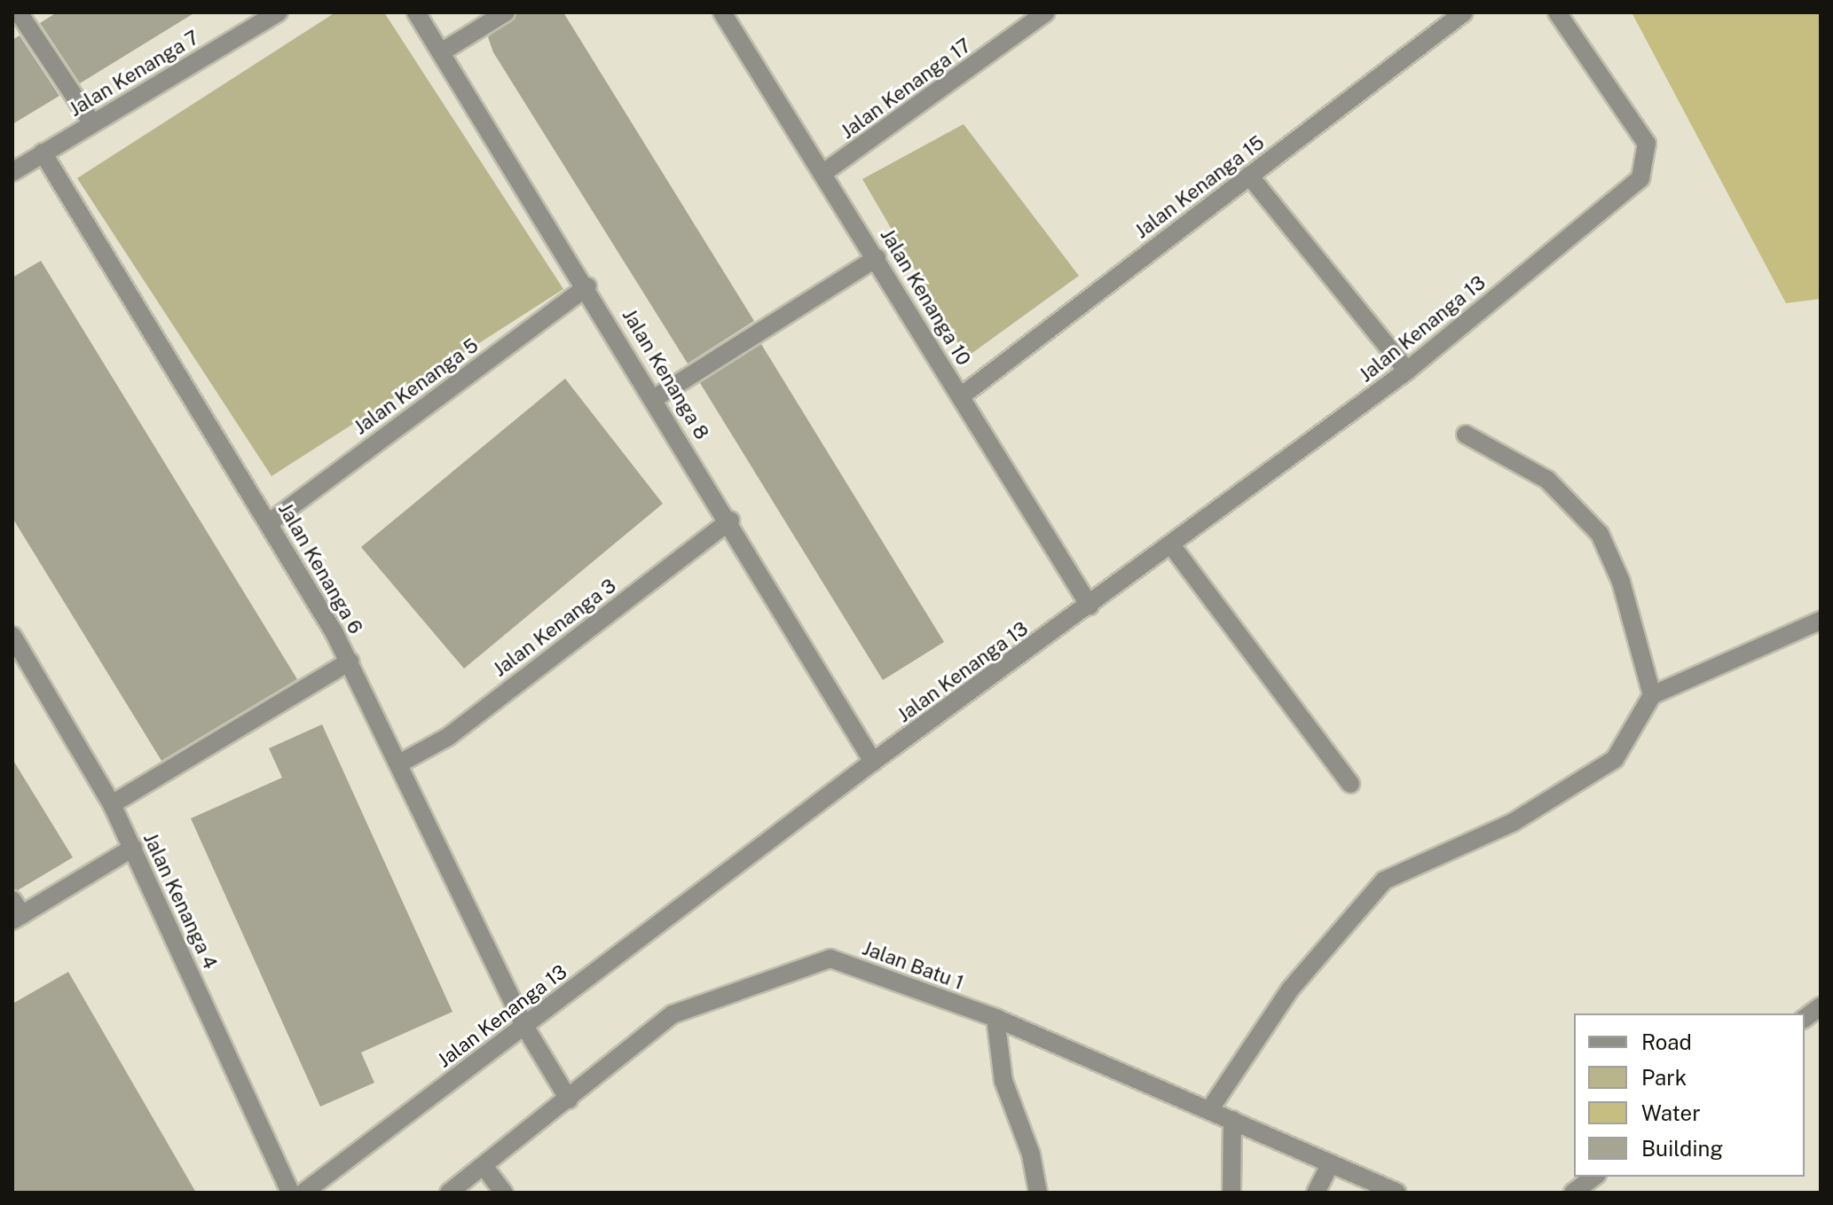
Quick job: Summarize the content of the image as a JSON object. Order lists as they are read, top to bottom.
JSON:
{
  "streets": {
    "street": [
      "Jalan Kenanga 7",
      "Jalan Kenanga 17",
      "Jalan Kenanga 15",
      "Jalan Kenanga 10",
      "Jalan Kenanga 13",
      "Jalan Kenanga 8",
      "Jalan Kenanga 5",
      "Jalan Kenanga 6",
      "Jalan Kenanga 3",
      "Jalan Kenanga 4",
      "Jalan Batu 1"
    ]
  },
  "crossings": [
    ["Jalan Kenanga 7", "Jalan Kenanga 6"],
    ["Jalan Kenanga 17", "Jalan Kenanga 10"],
    ["Jalan Kenanga 15", "Jalan Kenanga 10"],
    ["Jalan Kenanga 10", "Jalan Kenanga 13"],
    ["Jalan Kenanga 13", "Jalan Kenanga 8"],
    ["Jalan Kenanga 13", "Jalan Kenanga 6"],
    ["Jalan Kenanga 8", "Jalan Kenanga 5"],
    ["Jalan Kenanga 8", "Jalan Kenanga 3"],
    ["Jalan Kenanga 5", "Jalan Kenanga 6"],
    ["Jalan Kenanga 6", "Jalan Kenanga 3"],
    ["Jalan Kenanga 6", "Jalan Batu 1"]
  ],
  "legend": [
    "Road",
    "Park",
    "Water",
    "Building"
  ]
}
